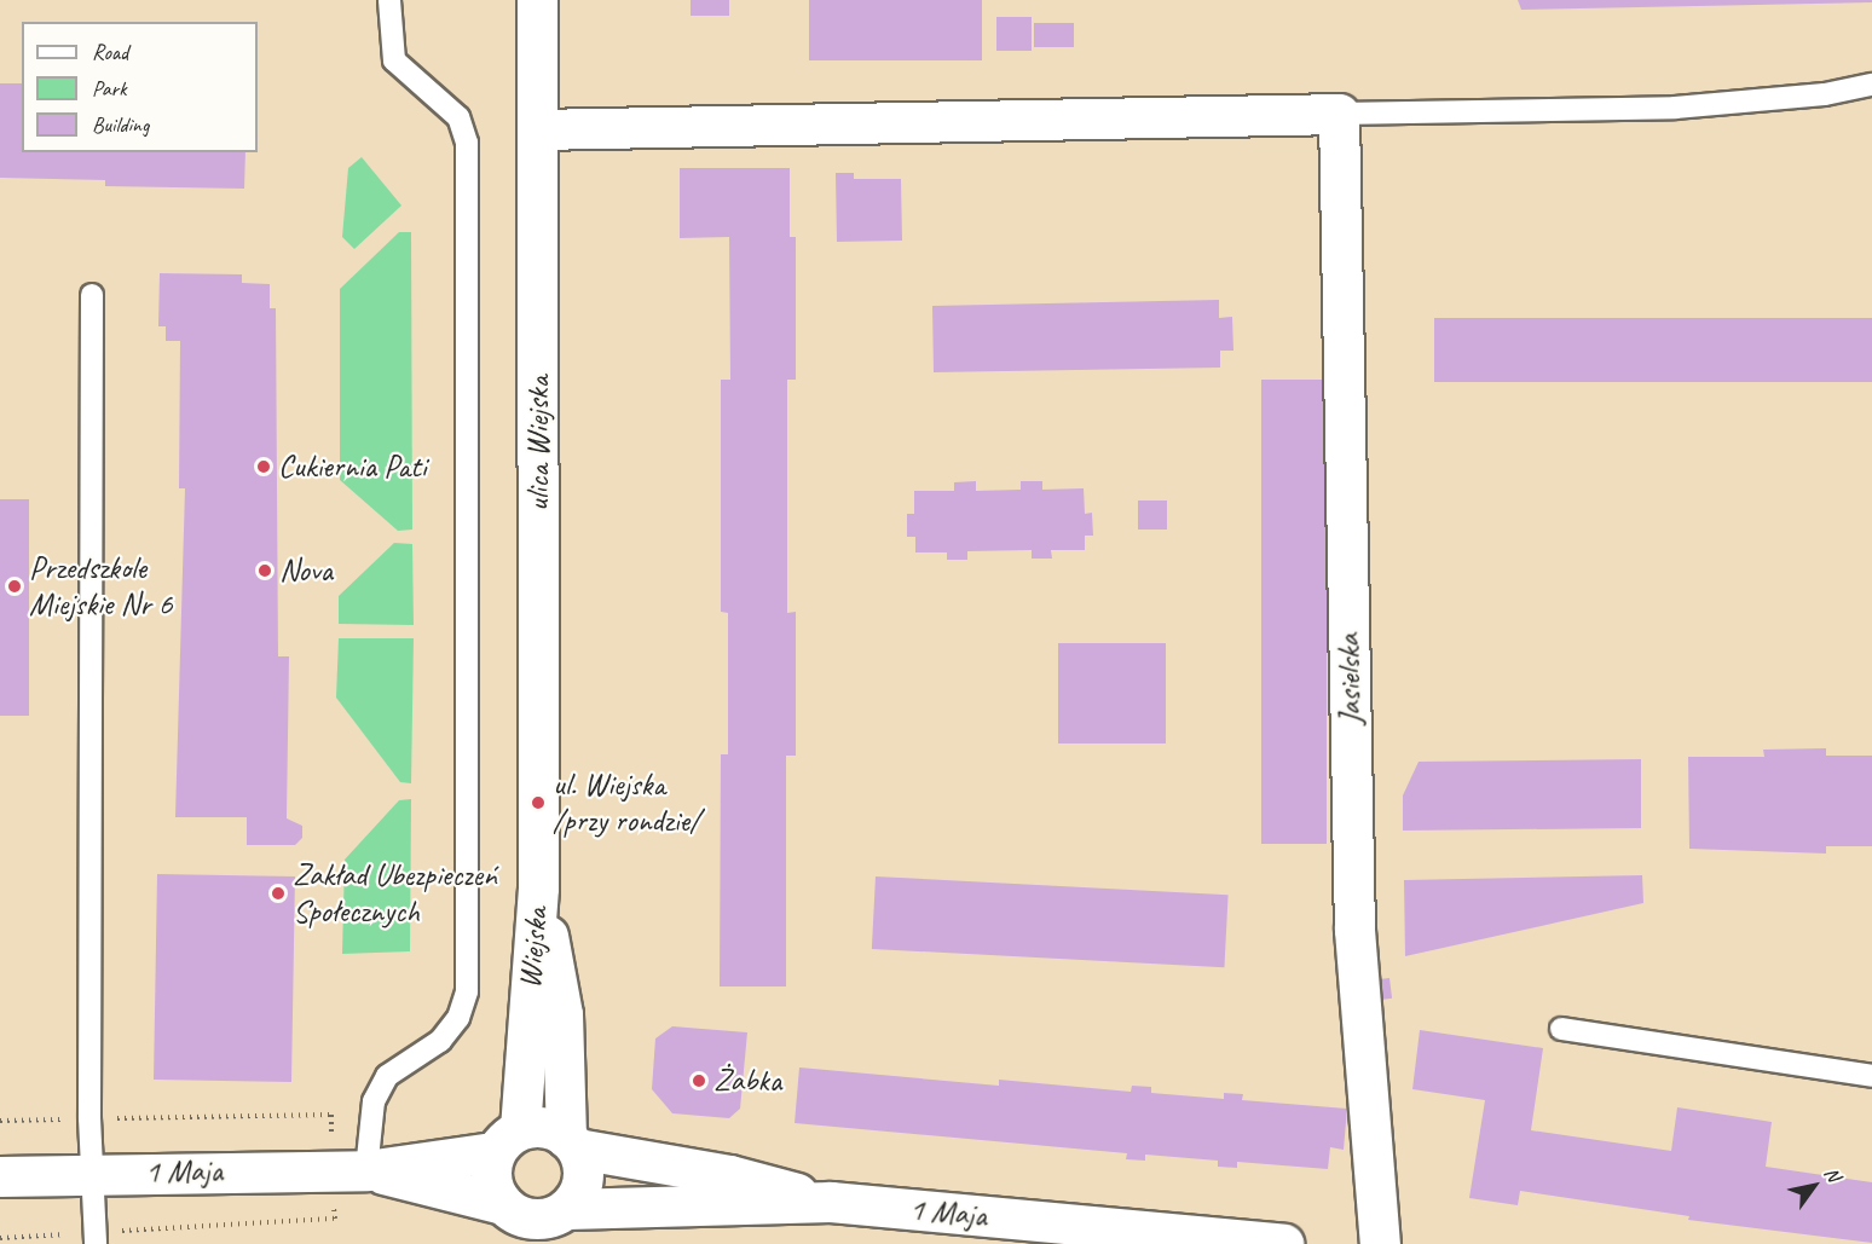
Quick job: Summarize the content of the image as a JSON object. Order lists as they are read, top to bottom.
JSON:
{
  "streets": {
    "street": [
      "ulica Wiejska",
      "Jasielska",
      "Wiejska",
      "1 Maja"
    ]
  },
  "crossings": [
    ["ulica Wiejska", "Wiejska"],
    ["Wiejska", "1 Maja"]
  ],
  "places": [
    "Cukiernia Pati",
    "Nova",
    "Przedszkole Miejskie Nr 6",
    "ul. Wiejska /przy rondzie/",
    "Zakład Ubezpieczeń Społecznych",
    "Żabka"
  ],
  "legend": ["Road", "Park", "Building"],
  "north": "top right"
}
